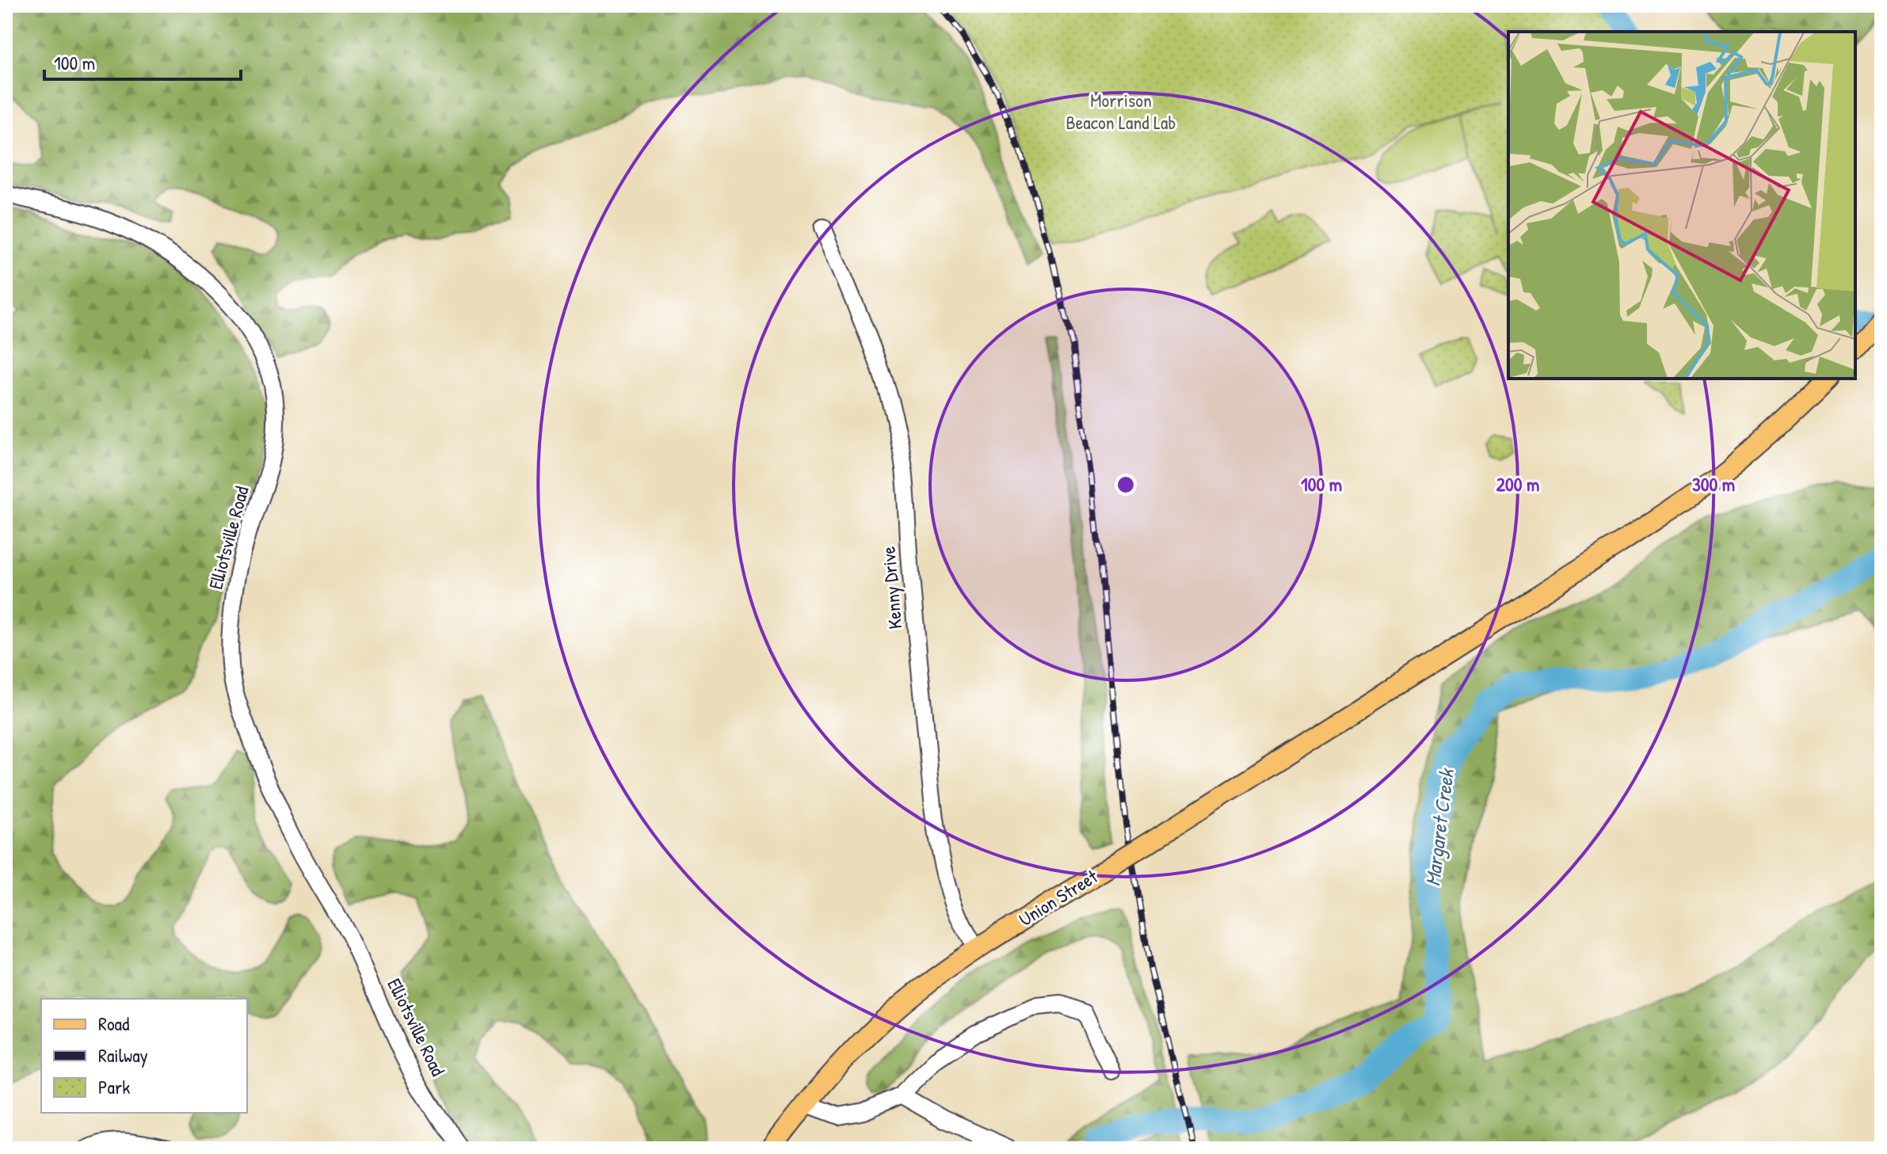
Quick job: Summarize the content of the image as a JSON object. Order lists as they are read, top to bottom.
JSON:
{
  "streets": {
    "main road": ["Union Street"],
    "street": ["Elliotsville Road", "Kenny Drive"]
  },
  "crossings": [
    ["Kenny Drive", "Union Street"]
  ],
  "water": ["Margaret Creek"],
  "parks": ["Morrison Beacon Land Lab"],
  "legend": ["Road", "Railway", "Park"],
  "scale_bar": "100 m",
  "rings": ["100 m", "200 m", "300 m"]
}
